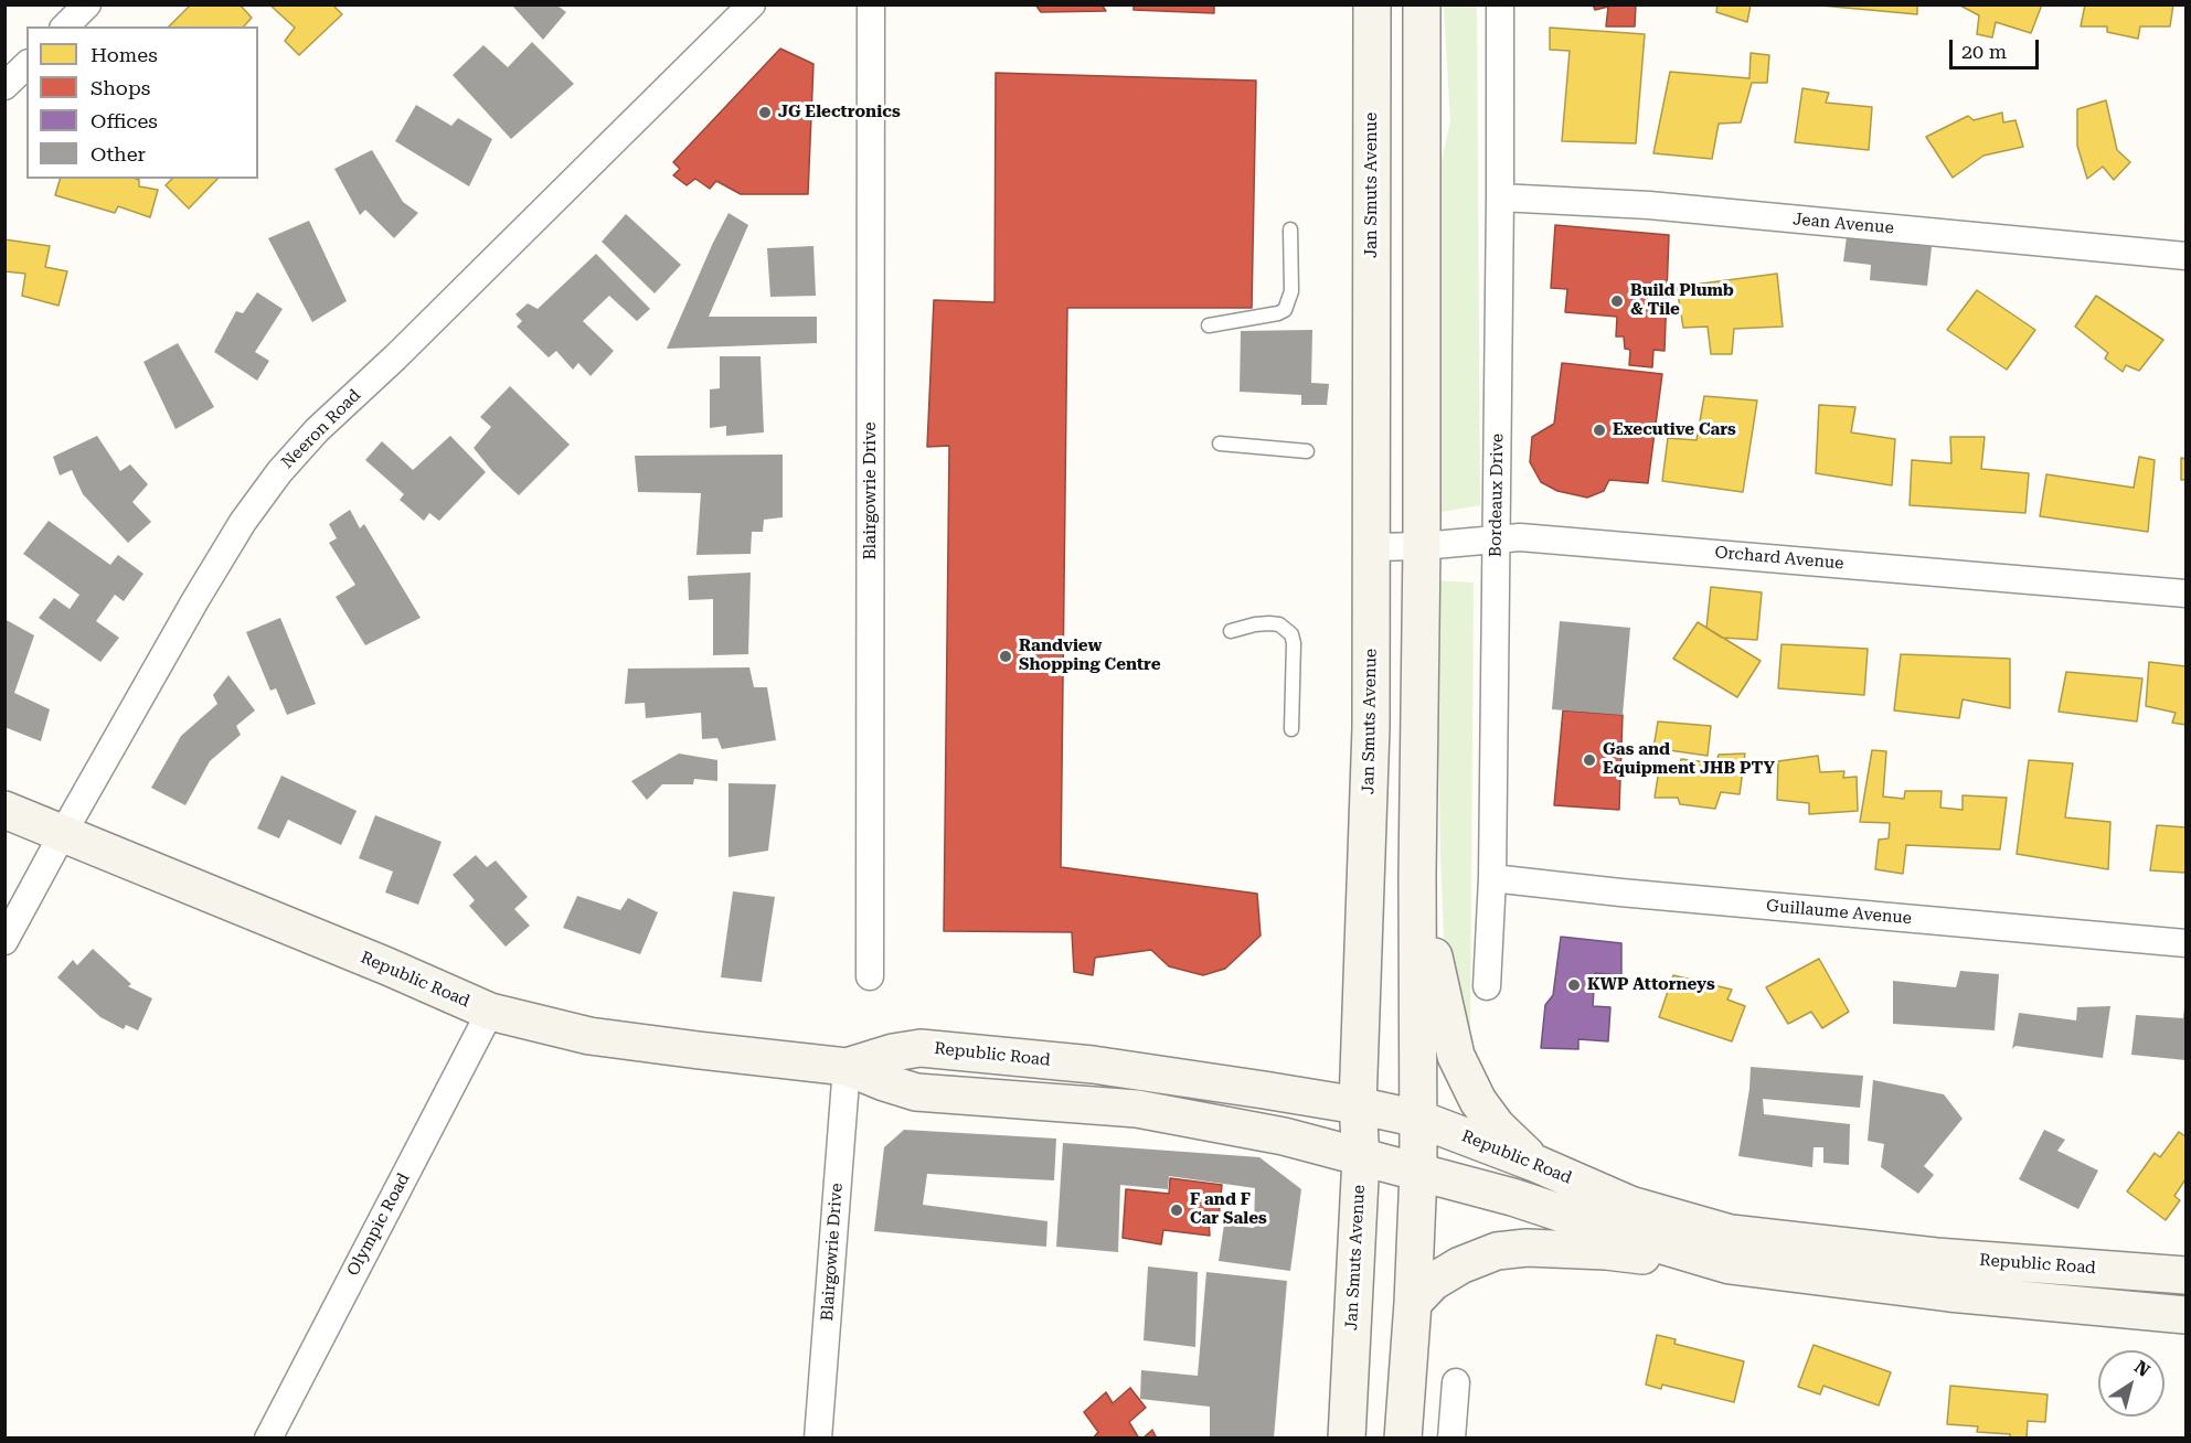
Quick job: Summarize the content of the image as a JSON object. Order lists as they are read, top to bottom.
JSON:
{
  "streets": {
    "main road": ["Jan Smuts Avenue", "Republic Road"],
    "street": [
      "Jean Avenue",
      "Neeron Road",
      "Blairgowrie Drive",
      "Bordeaux Drive",
      "Orchard Avenue",
      "Guillaume Avenue",
      "Olympic Road"
    ]
  },
  "crossings": [
    ["Jan Smuts Avenue", "Orchard Avenue"],
    ["Jan Smuts Avenue", "Republic Road"],
    ["Jean Avenue", "Bordeaux Drive"],
    ["Neeron Road", "Republic Road"],
    ["Blairgowrie Drive", "Republic Road"],
    ["Bordeaux Drive", "Orchard Avenue"],
    ["Bordeaux Drive", "Guillaume Avenue"],
    ["Republic Road", "Olympic Road"]
  ],
  "places": [
    "JG Electronics",
    "Build Plumb & Tile",
    "Executive Cars",
    "Randview Shopping Centre",
    "Gas and Equipment JHB PTY",
    "KWP Attorneys",
    "F and F Car Sales"
  ],
  "legend": [
    "Homes",
    "Shops",
    "Offices",
    "Other"
  ],
  "scale_bar": "20 m",
  "north": "top right"
}
